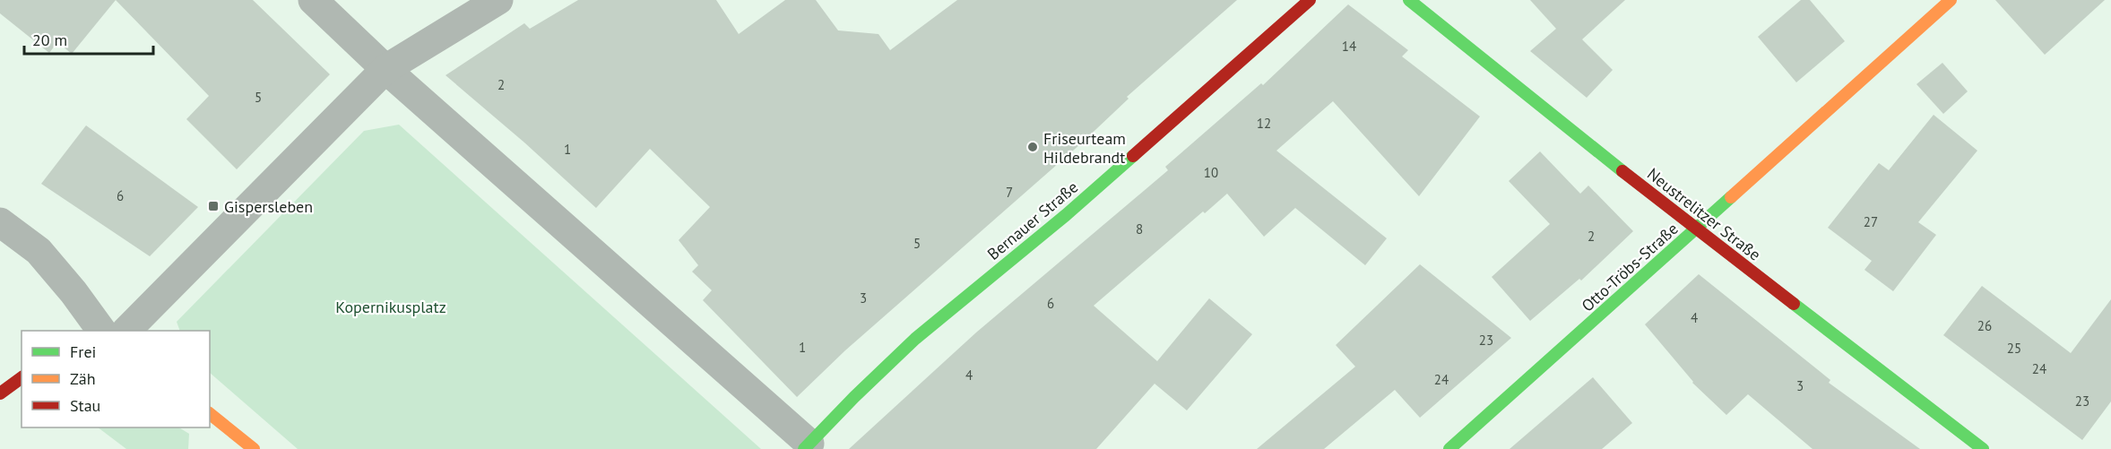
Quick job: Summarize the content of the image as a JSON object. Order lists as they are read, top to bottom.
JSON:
{
  "streets": {
    "street": ["Neustrelitzer Straße", "Bernauer Straße", "Otto-Tröbs-Straße"]
  },
  "crossings": [
    ["Neustrelitzer Straße", "Otto-Tröbs-Straße"]
  ],
  "parks": ["Kopernikusplatz"],
  "places": {
    "other": ["Friseurteam Hildebrandt"],
    "transit": ["Gispersleben"]
  },
  "house_numbers": [
    "14",
    "2",
    "5",
    "12",
    "1",
    "10",
    "7",
    "6",
    "27",
    "8",
    "2",
    "5",
    "3",
    "6",
    "4",
    "26",
    "23",
    "1",
    "25",
    "24",
    "4",
    "24",
    "3",
    "23"
  ],
  "legend": ["Frei", "Zäh", "Stau"],
  "scale_bar": "20 m"
}
